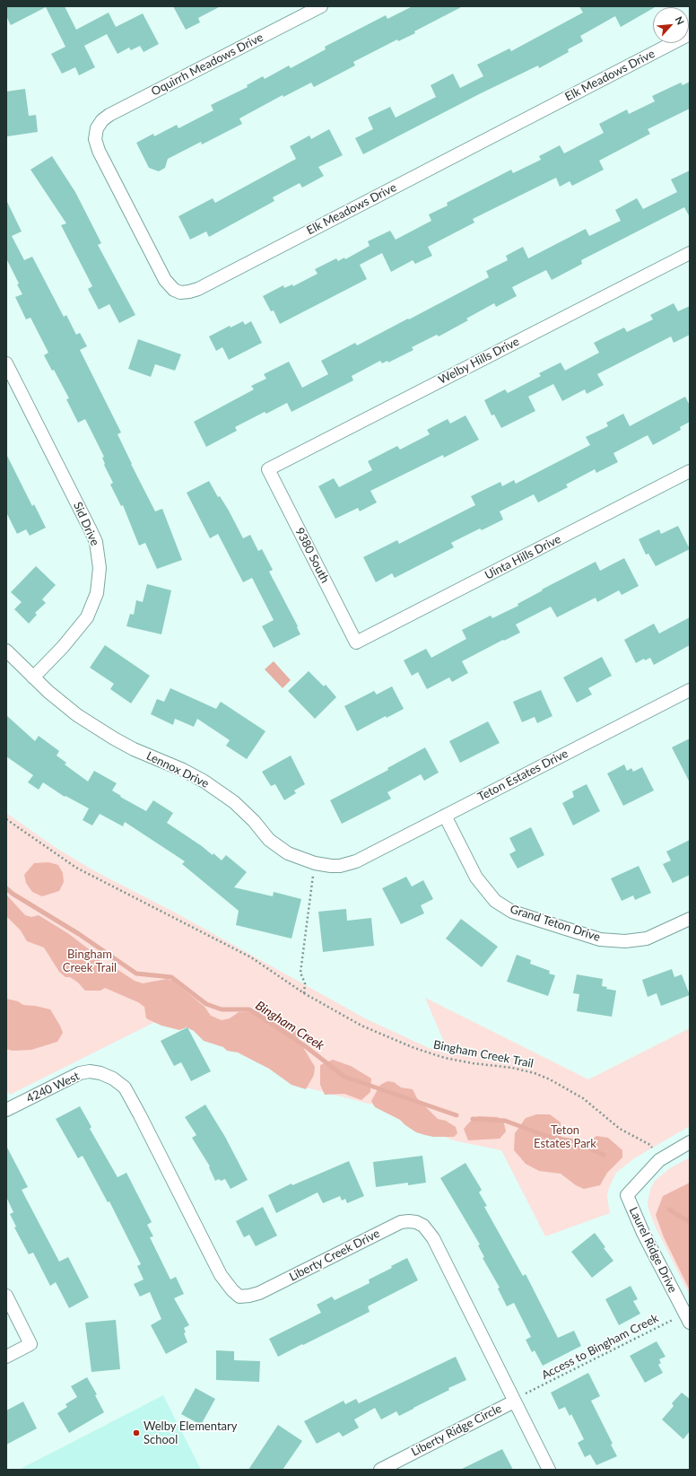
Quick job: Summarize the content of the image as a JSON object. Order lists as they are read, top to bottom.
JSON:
{
  "streets": {
    "street": [
      "Oquirrh Meadows Drive",
      "Elk Meadows Drive",
      "Welby Hills Drive",
      "Sid Drive",
      "9380 South",
      "Uinta Hills Drive",
      "Lennox Drive",
      "Teton Estates Drive",
      "Grand Teton Drive",
      "4240 West",
      "Laurel Ridge Drive",
      "Liberty Creek Drive",
      "Liberty Ridge Circle"
    ],
    "path": ["Bingham Creek Trail", "Access to Bingham Creek"]
  },
  "crossings": [
    ["Oquirrh Meadows Drive", "Elk Meadows Drive"],
    ["Welby Hills Drive", "9380 South"],
    ["Sid Drive", "Lennox Drive"],
    ["9380 South", "Uinta Hills Drive"],
    ["Lennox Drive", "Teton Estates Drive"],
    ["Teton Estates Drive", "Grand Teton Drive"],
    ["4240 West", "Liberty Creek Drive"],
    ["Laurel Ridge Drive", "Access to Bingham Creek"],
    ["Liberty Creek Drive", "Access to Bingham Creek"],
    ["Liberty Creek Drive", "Liberty Ridge Circle"],
    ["Access to Bingham Creek", "Liberty Ridge Circle"]
  ],
  "water": ["Bingham Creek"],
  "parks": ["Bingham Creek Trail", "Teton Estates Park"],
  "places": ["Welby Elementary School"],
  "north": "top right"
}
